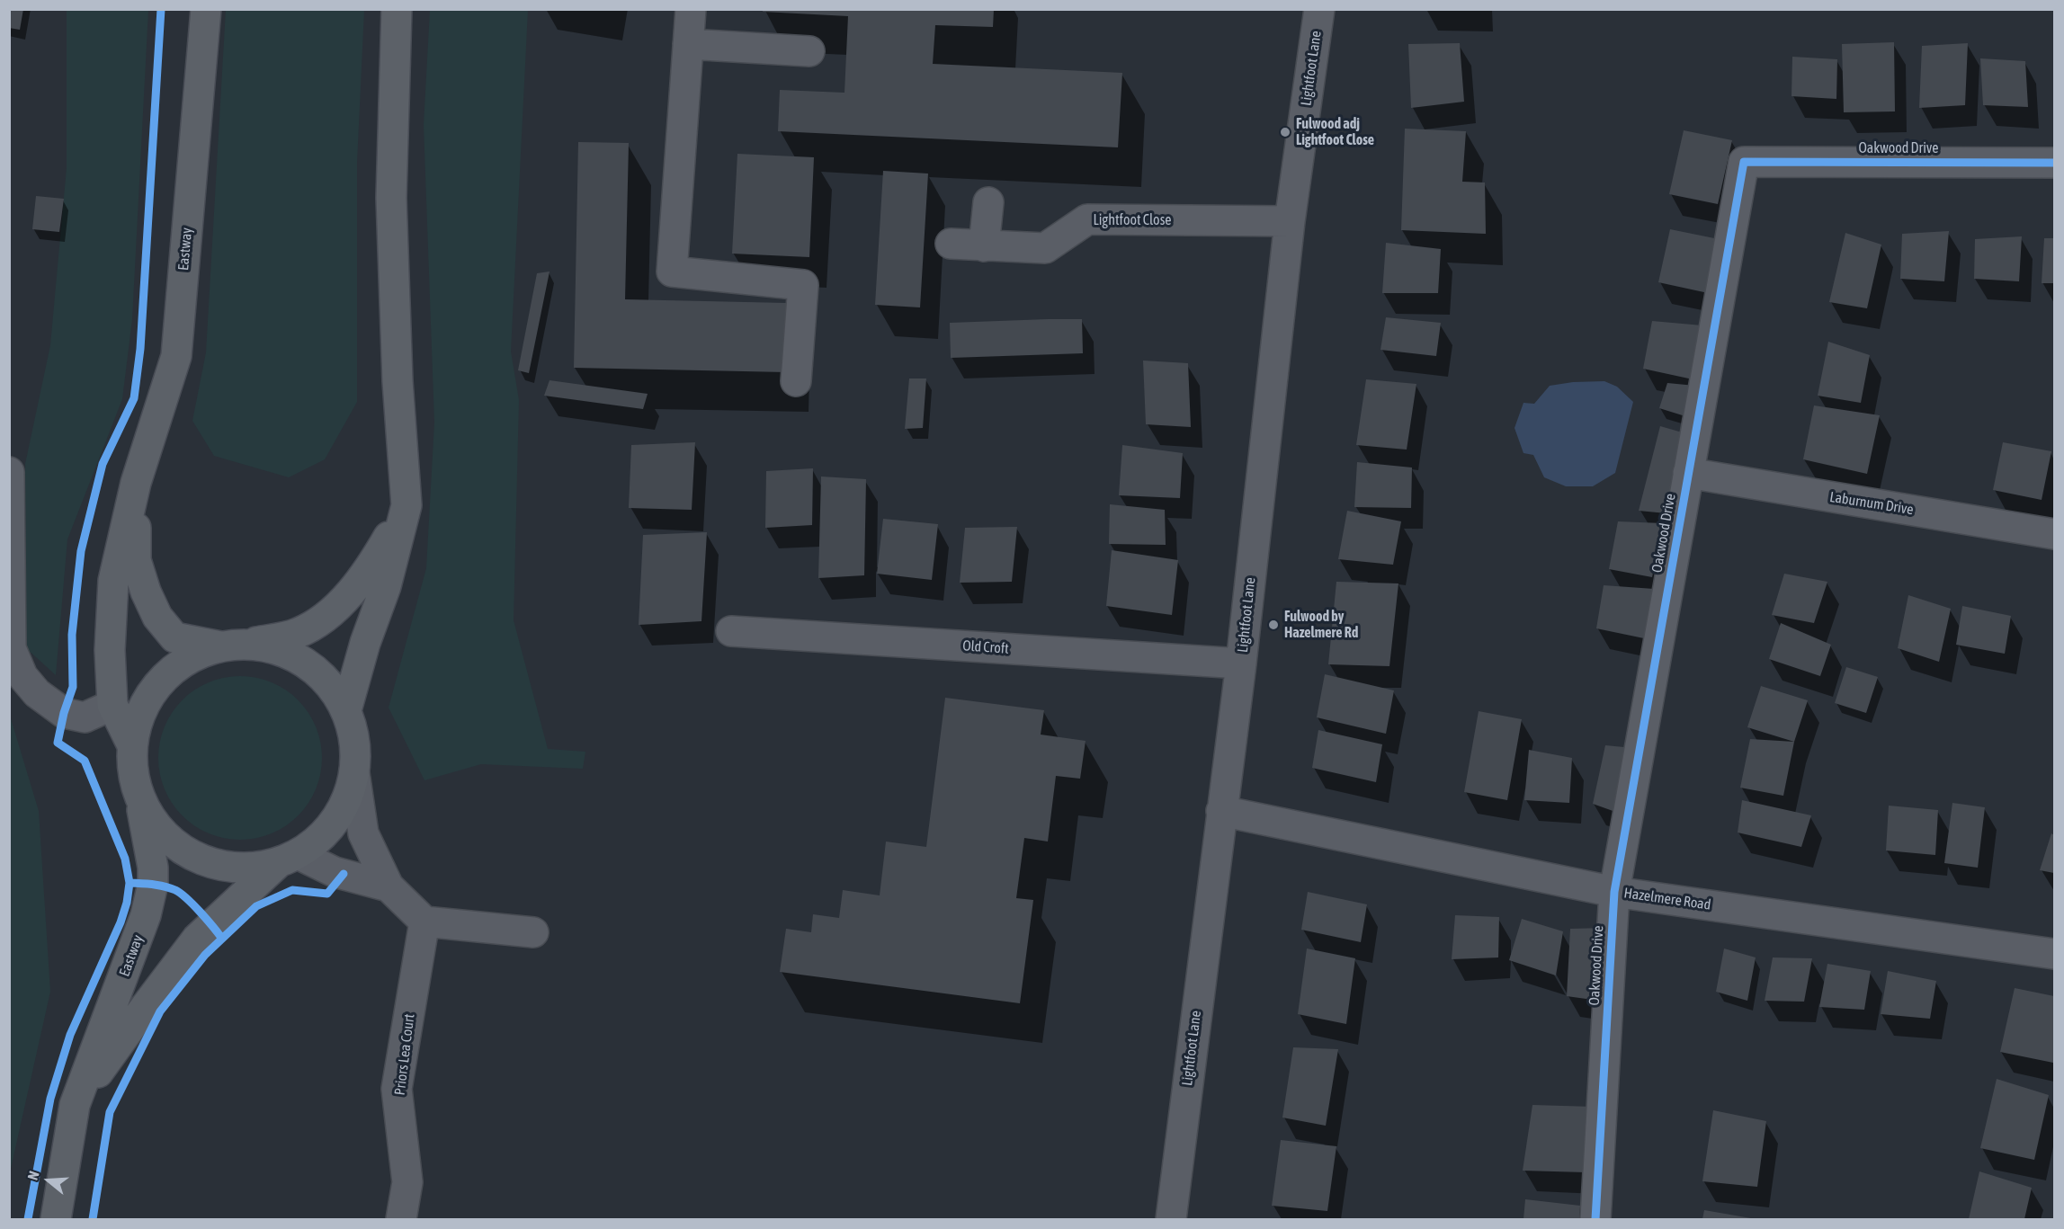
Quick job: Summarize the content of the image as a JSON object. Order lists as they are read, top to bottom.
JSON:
{
  "streets": {
    "main road": ["Eastway"],
    "street": [
      "Lightfoot Lane",
      "Oakwood Drive",
      "Lightfoot Close",
      "Laburnum Drive",
      "Old Croft",
      "Hazelmere Road",
      "Priors Lea Court"
    ]
  },
  "crossings": [
    ["Lightfoot Lane", "Lightfoot Close"],
    ["Lightfoot Lane", "Old Croft"],
    ["Lightfoot Lane", "Hazelmere Road"],
    ["Oakwood Drive", "Laburnum Drive"],
    ["Oakwood Drive", "Hazelmere Road"]
  ],
  "places": ["Fulwood adj Lightfoot Close", "Fulwood by Hazelmere Rd"],
  "north": "left"
}
